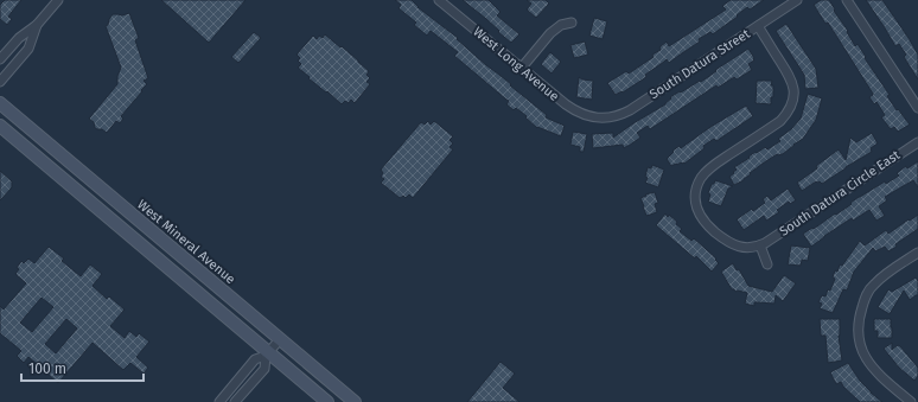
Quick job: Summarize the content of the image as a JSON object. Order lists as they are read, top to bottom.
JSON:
{
  "streets": {
    "main road": ["West Mineral Avenue"],
    "street": ["West Long Avenue", "South Datura Street", "South Datura Circle East"]
  },
  "crossings": [
    ["West Long Avenue", "South Datura Street"]
  ],
  "scale_bar": "100 m"
}
